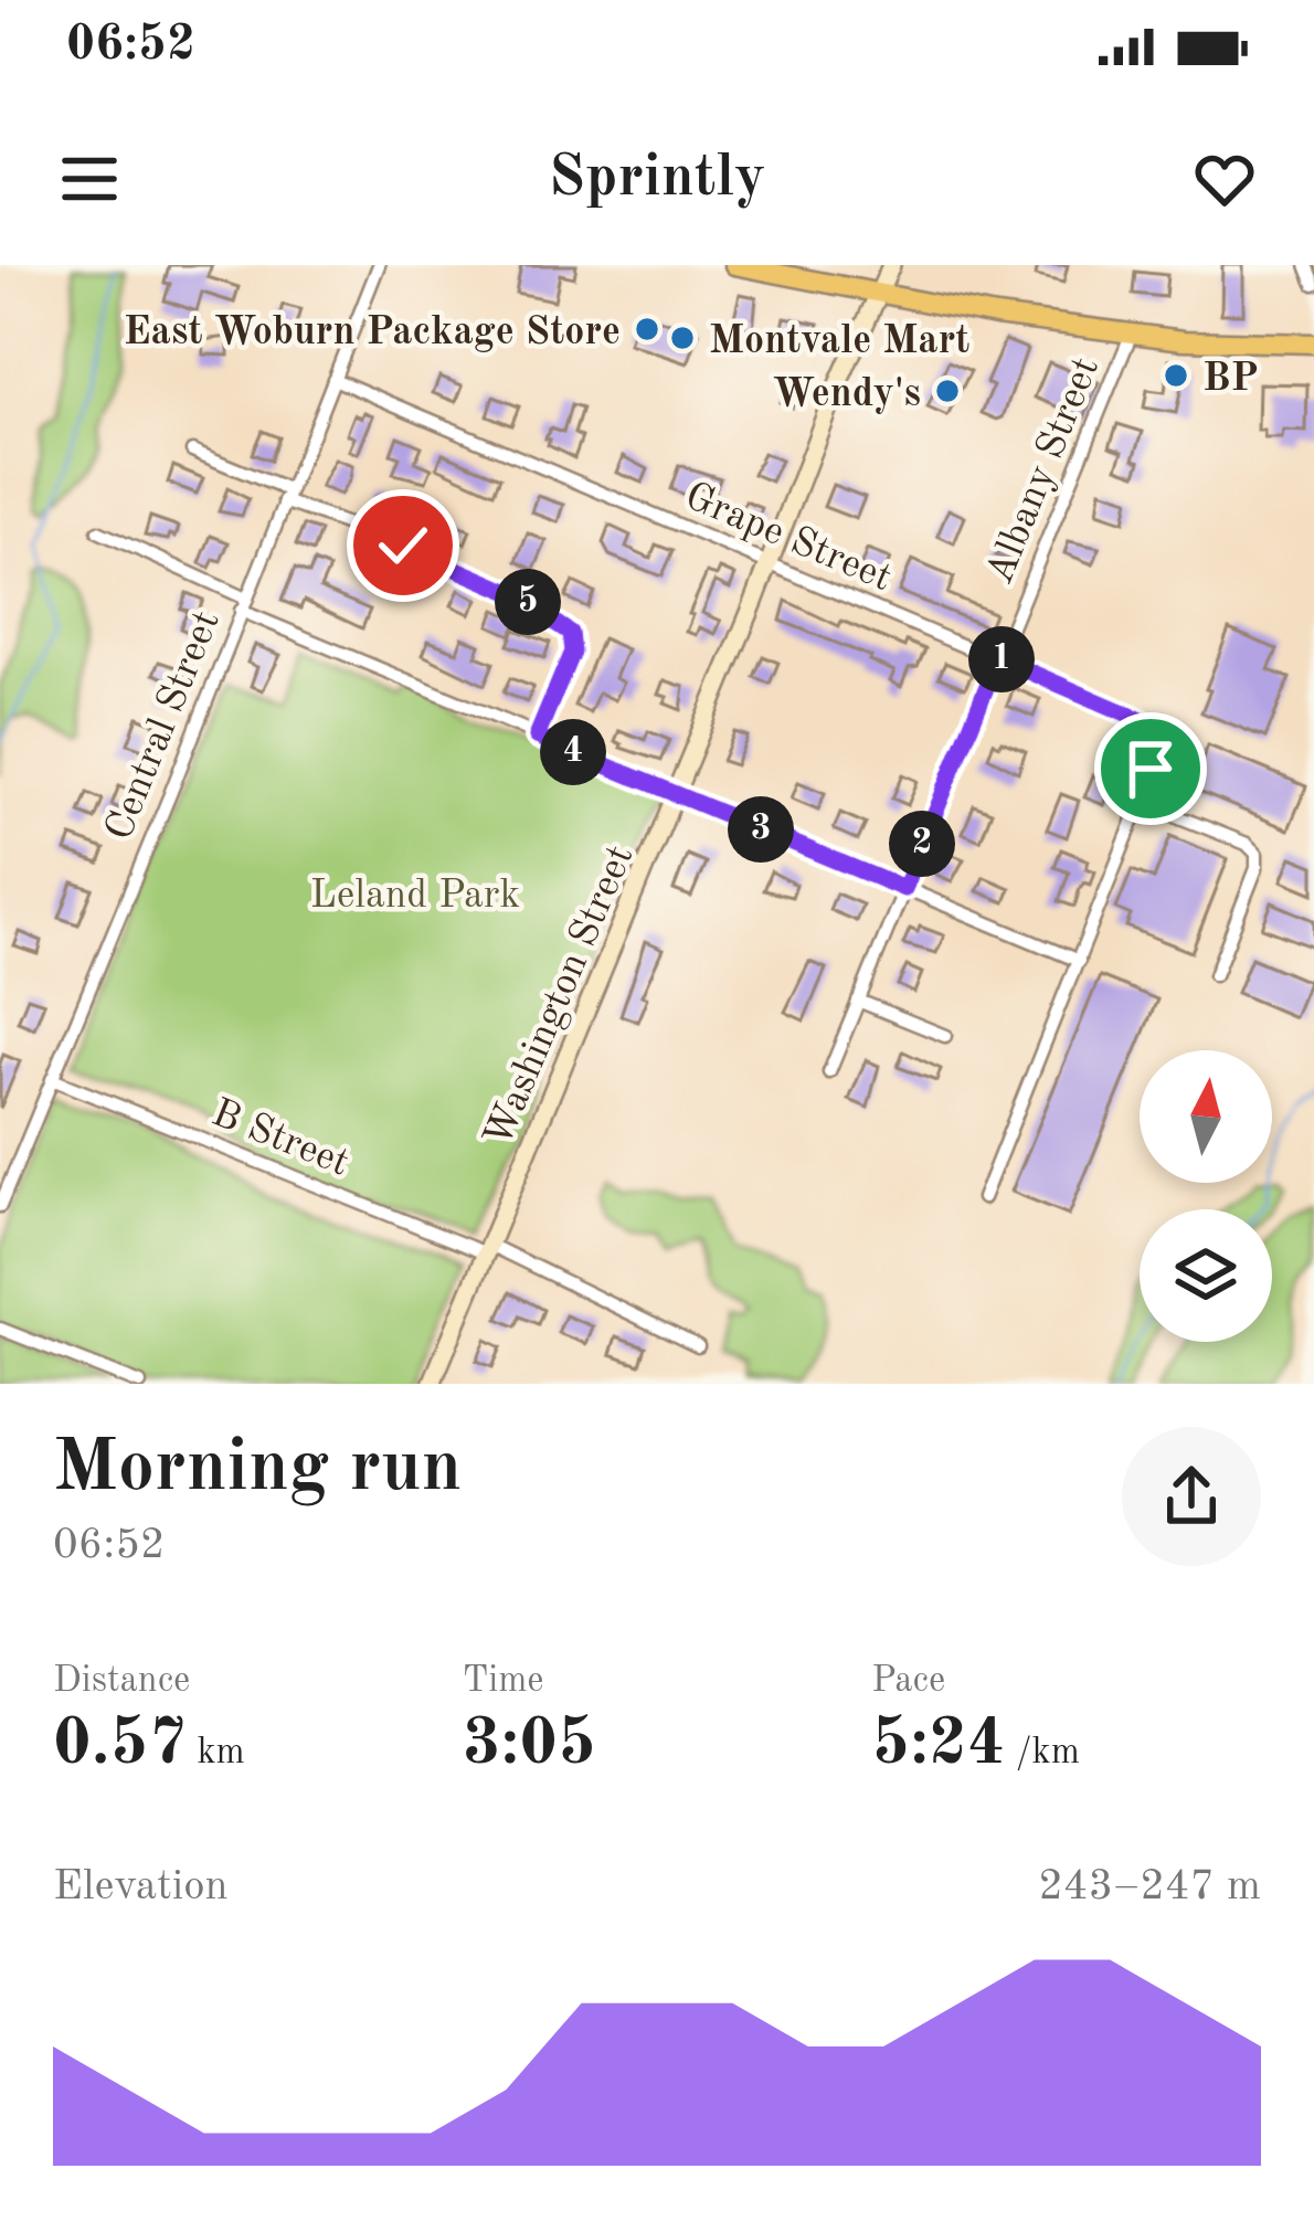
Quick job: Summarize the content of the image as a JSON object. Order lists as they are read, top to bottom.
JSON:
{
  "streets": {
    "main road": ["Washington Street"],
    "street": [
      "Albany Street",
      "Grape Street",
      "Central Street",
      "B Street"
    ]
  },
  "crossings": [
    ["Albany Street", "Grape Street"],
    ["Grape Street", "Central Street"],
    ["Grape Street", "Washington Street"],
    ["Central Street", "B Street"],
    ["Washington Street", "B Street"]
  ],
  "parks": ["Leland Park"],
  "places": [
    "East Woburn Package Store",
    "Montvale Mart",
    "BP",
    "Wendy's"
  ],
  "north": "top",
  "page": {
    "status": "06:52",
    "header": "Sprintly",
    "pins": [
      "5",
      "1",
      "4",
      "3",
      "2"
    ],
    "heading": ["Morning run", "06:52"],
    "stats": [
      ["Distance", "0.57 km"],
      ["Time", "3:05"],
      ["Pace", "5:24 /km"]
    ],
    "chart": ["Elevation", "243–247 m"]
  }
}
